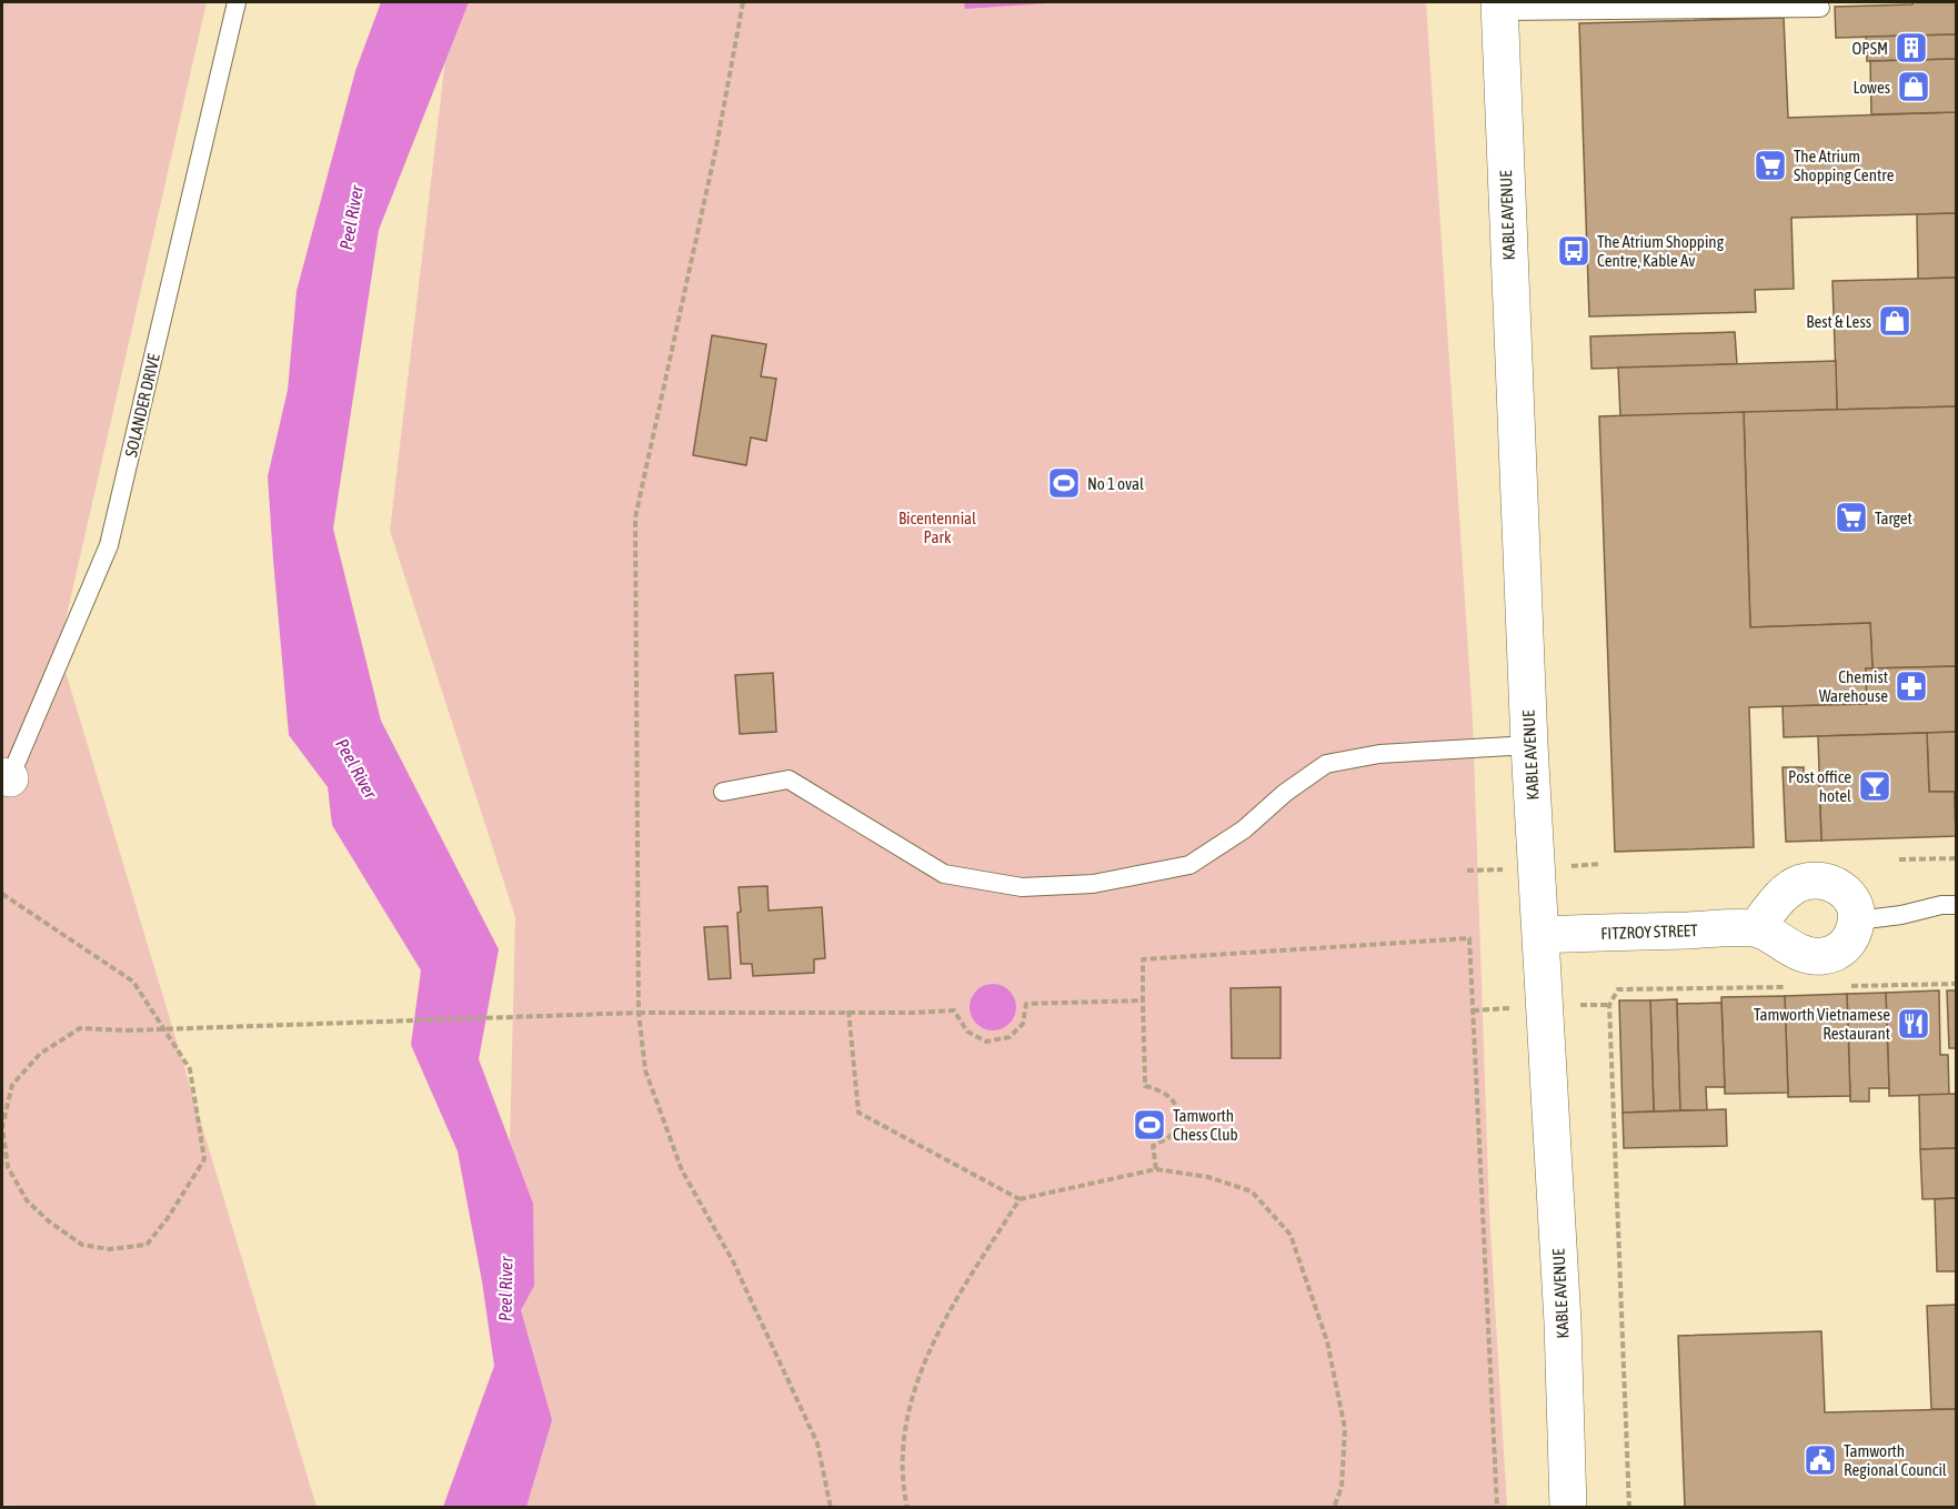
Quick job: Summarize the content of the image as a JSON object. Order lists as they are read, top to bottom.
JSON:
{
  "streets": {
    "street": ["KABLE AVENUE", "FITZROY STREET"],
    "lane": ["SOLANDER DRIVE"]
  },
  "crossings": [
    ["KABLE AVENUE", "FITZROY STREET"]
  ],
  "water": ["Peel River"],
  "parks": ["Bicentennial Park"],
  "places": {
    "building": ["OPSM"],
    "shop": ["Lowes", "Best & Less"],
    "supermarket": ["The Atrium Shopping Centre", "Target"],
    "bus stop": ["The Atrium Shopping Centre, Kable Av"],
    "sports": ["No 1 oval", "Tamworth Chess Club"],
    "pharmacy": ["Chemist Warehouse"],
    "bar": ["Post office hotel"],
    "restaurant": ["Tamworth Vietnamese Restaurant"],
    "public building": ["Tamworth Regional Council"]
  }
}
